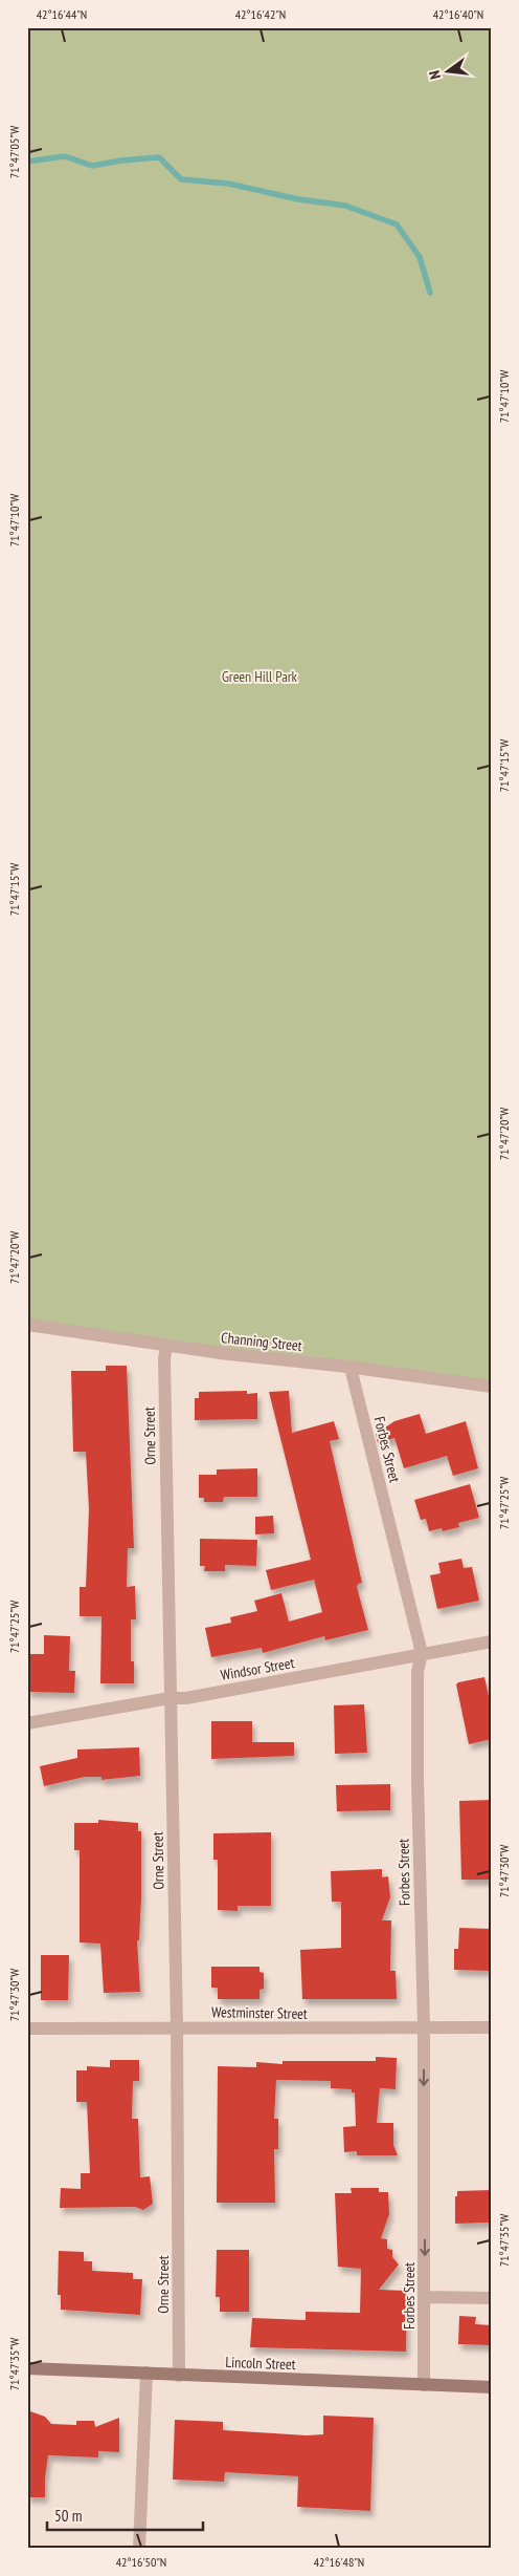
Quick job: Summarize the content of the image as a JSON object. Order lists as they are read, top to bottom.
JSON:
{
  "streets": {
    "main road": ["Lincoln Street"],
    "street": [
      "Channing Street",
      "Orne Street",
      "Forbes Street",
      "Windsor Street",
      "Westminster Street"
    ]
  },
  "crossings": [
    ["Channing Street", "Orne Street"],
    ["Channing Street", "Forbes Street"],
    ["Orne Street", "Windsor Street"],
    ["Orne Street", "Westminster Street"],
    ["Orne Street", "Lincoln Street"],
    ["Forbes Street", "Windsor Street"],
    ["Forbes Street", "Westminster Street"],
    ["Forbes Street", "Lincoln Street"]
  ],
  "parks": ["Green Hill Park"],
  "scale_bar": "50 m",
  "north": "left",
  "coordinates": [
    "42°16'44\"N",
    "42°16'42\"N",
    "42°16'40\"N",
    "71°47'05\"W",
    "71°47'10\"W",
    "71°47'15\"W",
    "71°47'20\"W",
    "71°47'25\"W",
    "71°47'30\"W",
    "71°47'35\"W",
    "42°16'50\"N",
    "42°16'48\"N"
  ]
}
